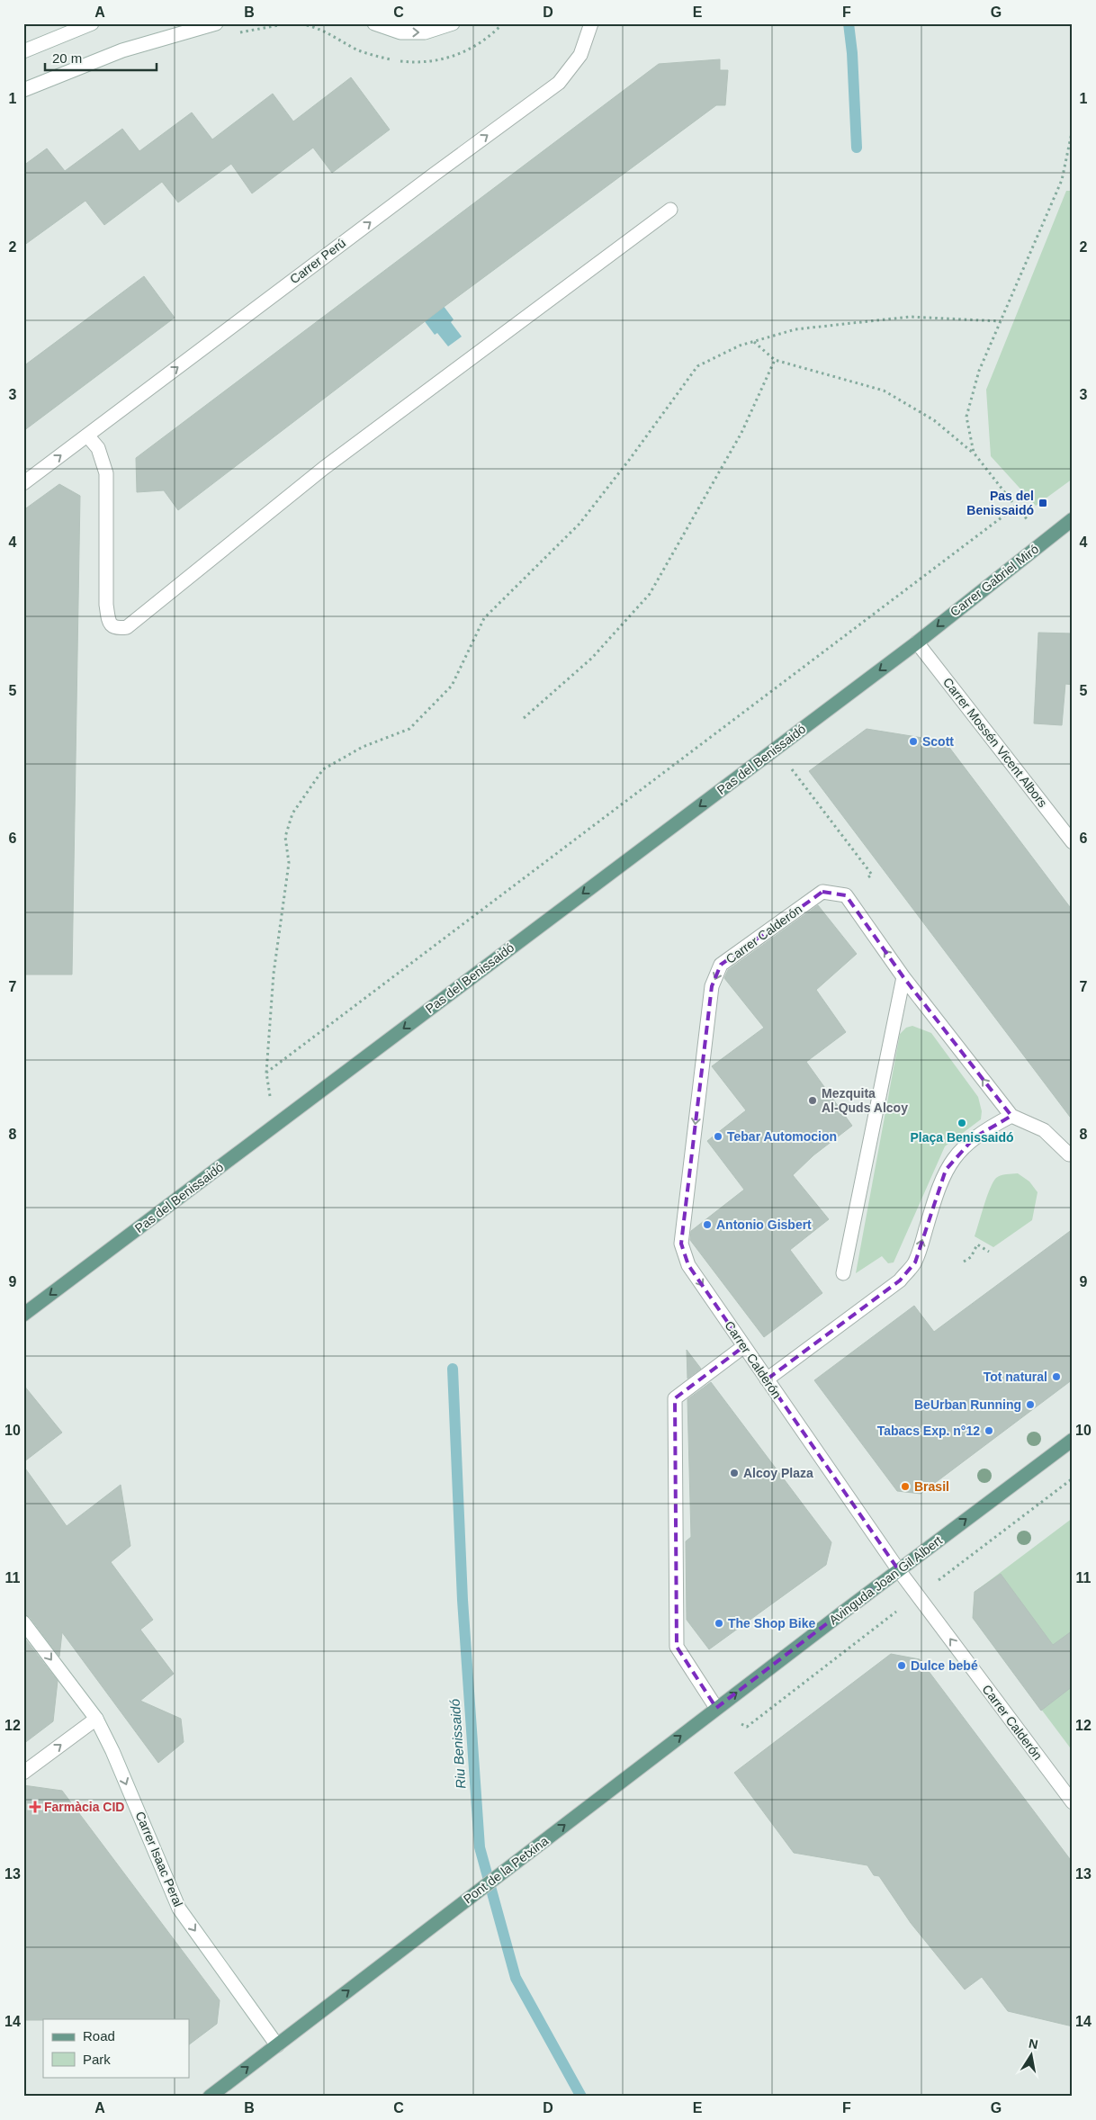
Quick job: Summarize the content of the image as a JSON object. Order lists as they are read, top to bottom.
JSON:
{
  "streets": {
    "main road": [
      "Carrer Gabriel Miró",
      "Pas del Benissaidó",
      "Avinguda Joan Gil Albert",
      "Pont de la Petxina"
    ],
    "street": [
      "Carrer Perú",
      "Carrer Mossén Vicent Albors",
      "Carrer Calderón",
      "Carrer Isaac Peral"
    ]
  },
  "crossings": [
    ["Carrer Gabriel Miró", "Carrer Mossén Vicent Albors"],
    ["Carrer Gabriel Miró", "Pas del Benissaidó"],
    ["Carrer Mossén Vicent Albors", "Pas del Benissaidó"],
    ["Carrer Calderón", "Avinguda Joan Gil Albert"],
    ["Avinguda Joan Gil Albert", "Pont de la Petxina"],
    ["Carrer Isaac Peral", "Pont de la Petxina"]
  ],
  "one_way": [
    "Carrer Perú",
    "Carrer Gabriel Miró",
    "Pas del Benissaidó",
    "Avinguda Joan Gil Albert",
    "Carrer Isaac Peral",
    "Pont de la Petxina"
  ],
  "water": ["Riu Benissaidó"],
  "places": {
    "transit": ["Pas del Benissaidó"],
    "other": [
      "Scott",
      "Mezquita Al-Quds Alcoy",
      "Plaça Benissaidó",
      "Tebar Automocion",
      "Antonio Gisbert",
      "Tot natural",
      "BeUrban Running",
      "Tabacs Exp. n°12",
      "Alcoy Plaza",
      "Brasil",
      "The Shop Bike",
      "Dulce bebé"
    ],
    "health": ["Farmàcia CID"]
  },
  "legend": ["Road", "Park"],
  "scale_bar": "20 m",
  "north": "top",
  "grid": {
    "columns": [
      "A",
      "B",
      "C",
      "D",
      "E",
      "F",
      "G"
    ],
    "rows": [
      "1",
      "2",
      "3",
      "4",
      "5",
      "6",
      "7",
      "8",
      "9",
      "10",
      "11",
      "12",
      "13",
      "14"
    ]
  }
}
